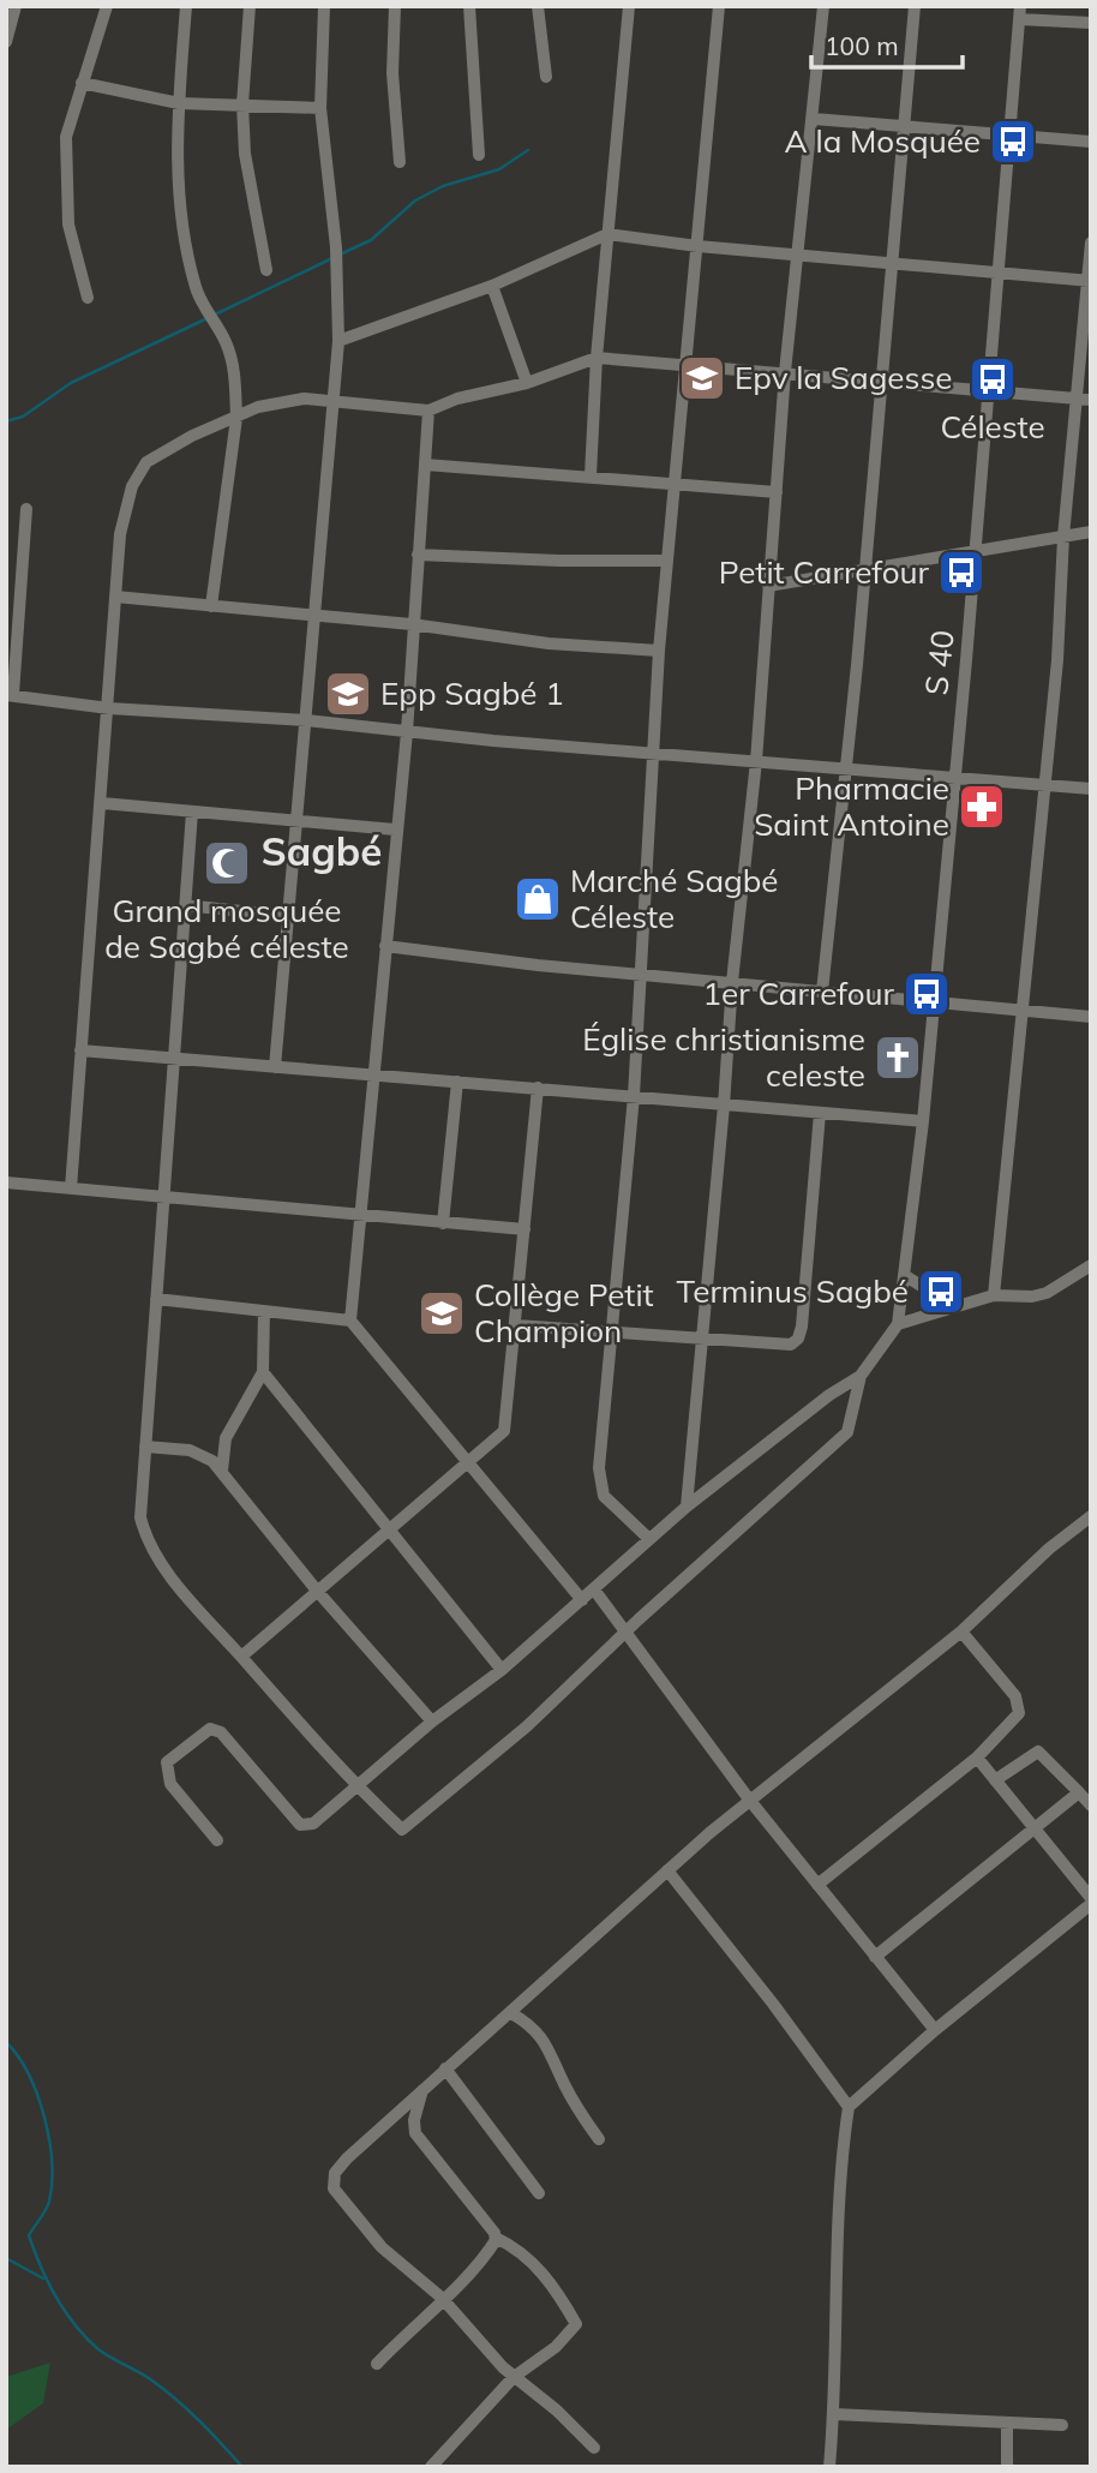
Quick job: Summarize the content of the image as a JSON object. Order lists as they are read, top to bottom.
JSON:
{
  "streets": {
    "street": ["S 40"]
  },
  "districts": ["Sagbé"],
  "places": {
    "bus stop": [
      "A la Mosquée",
      "Céleste",
      "Petit Carrefour",
      "1er Carrefour",
      "Terminus Sagbé"
    ],
    "school or university": ["Epv la Sagesse", "Epp Sagbé 1", "Collège Petit Champion"],
    "pharmacy": ["Pharmacie Saint Antoine"],
    "mosque": ["Grand mosquée de Sagbé céleste"],
    "shop": ["Marché Sagbé Céleste"],
    "church": ["Église christianisme celeste"]
  },
  "scale_bar": "100 m"
}
